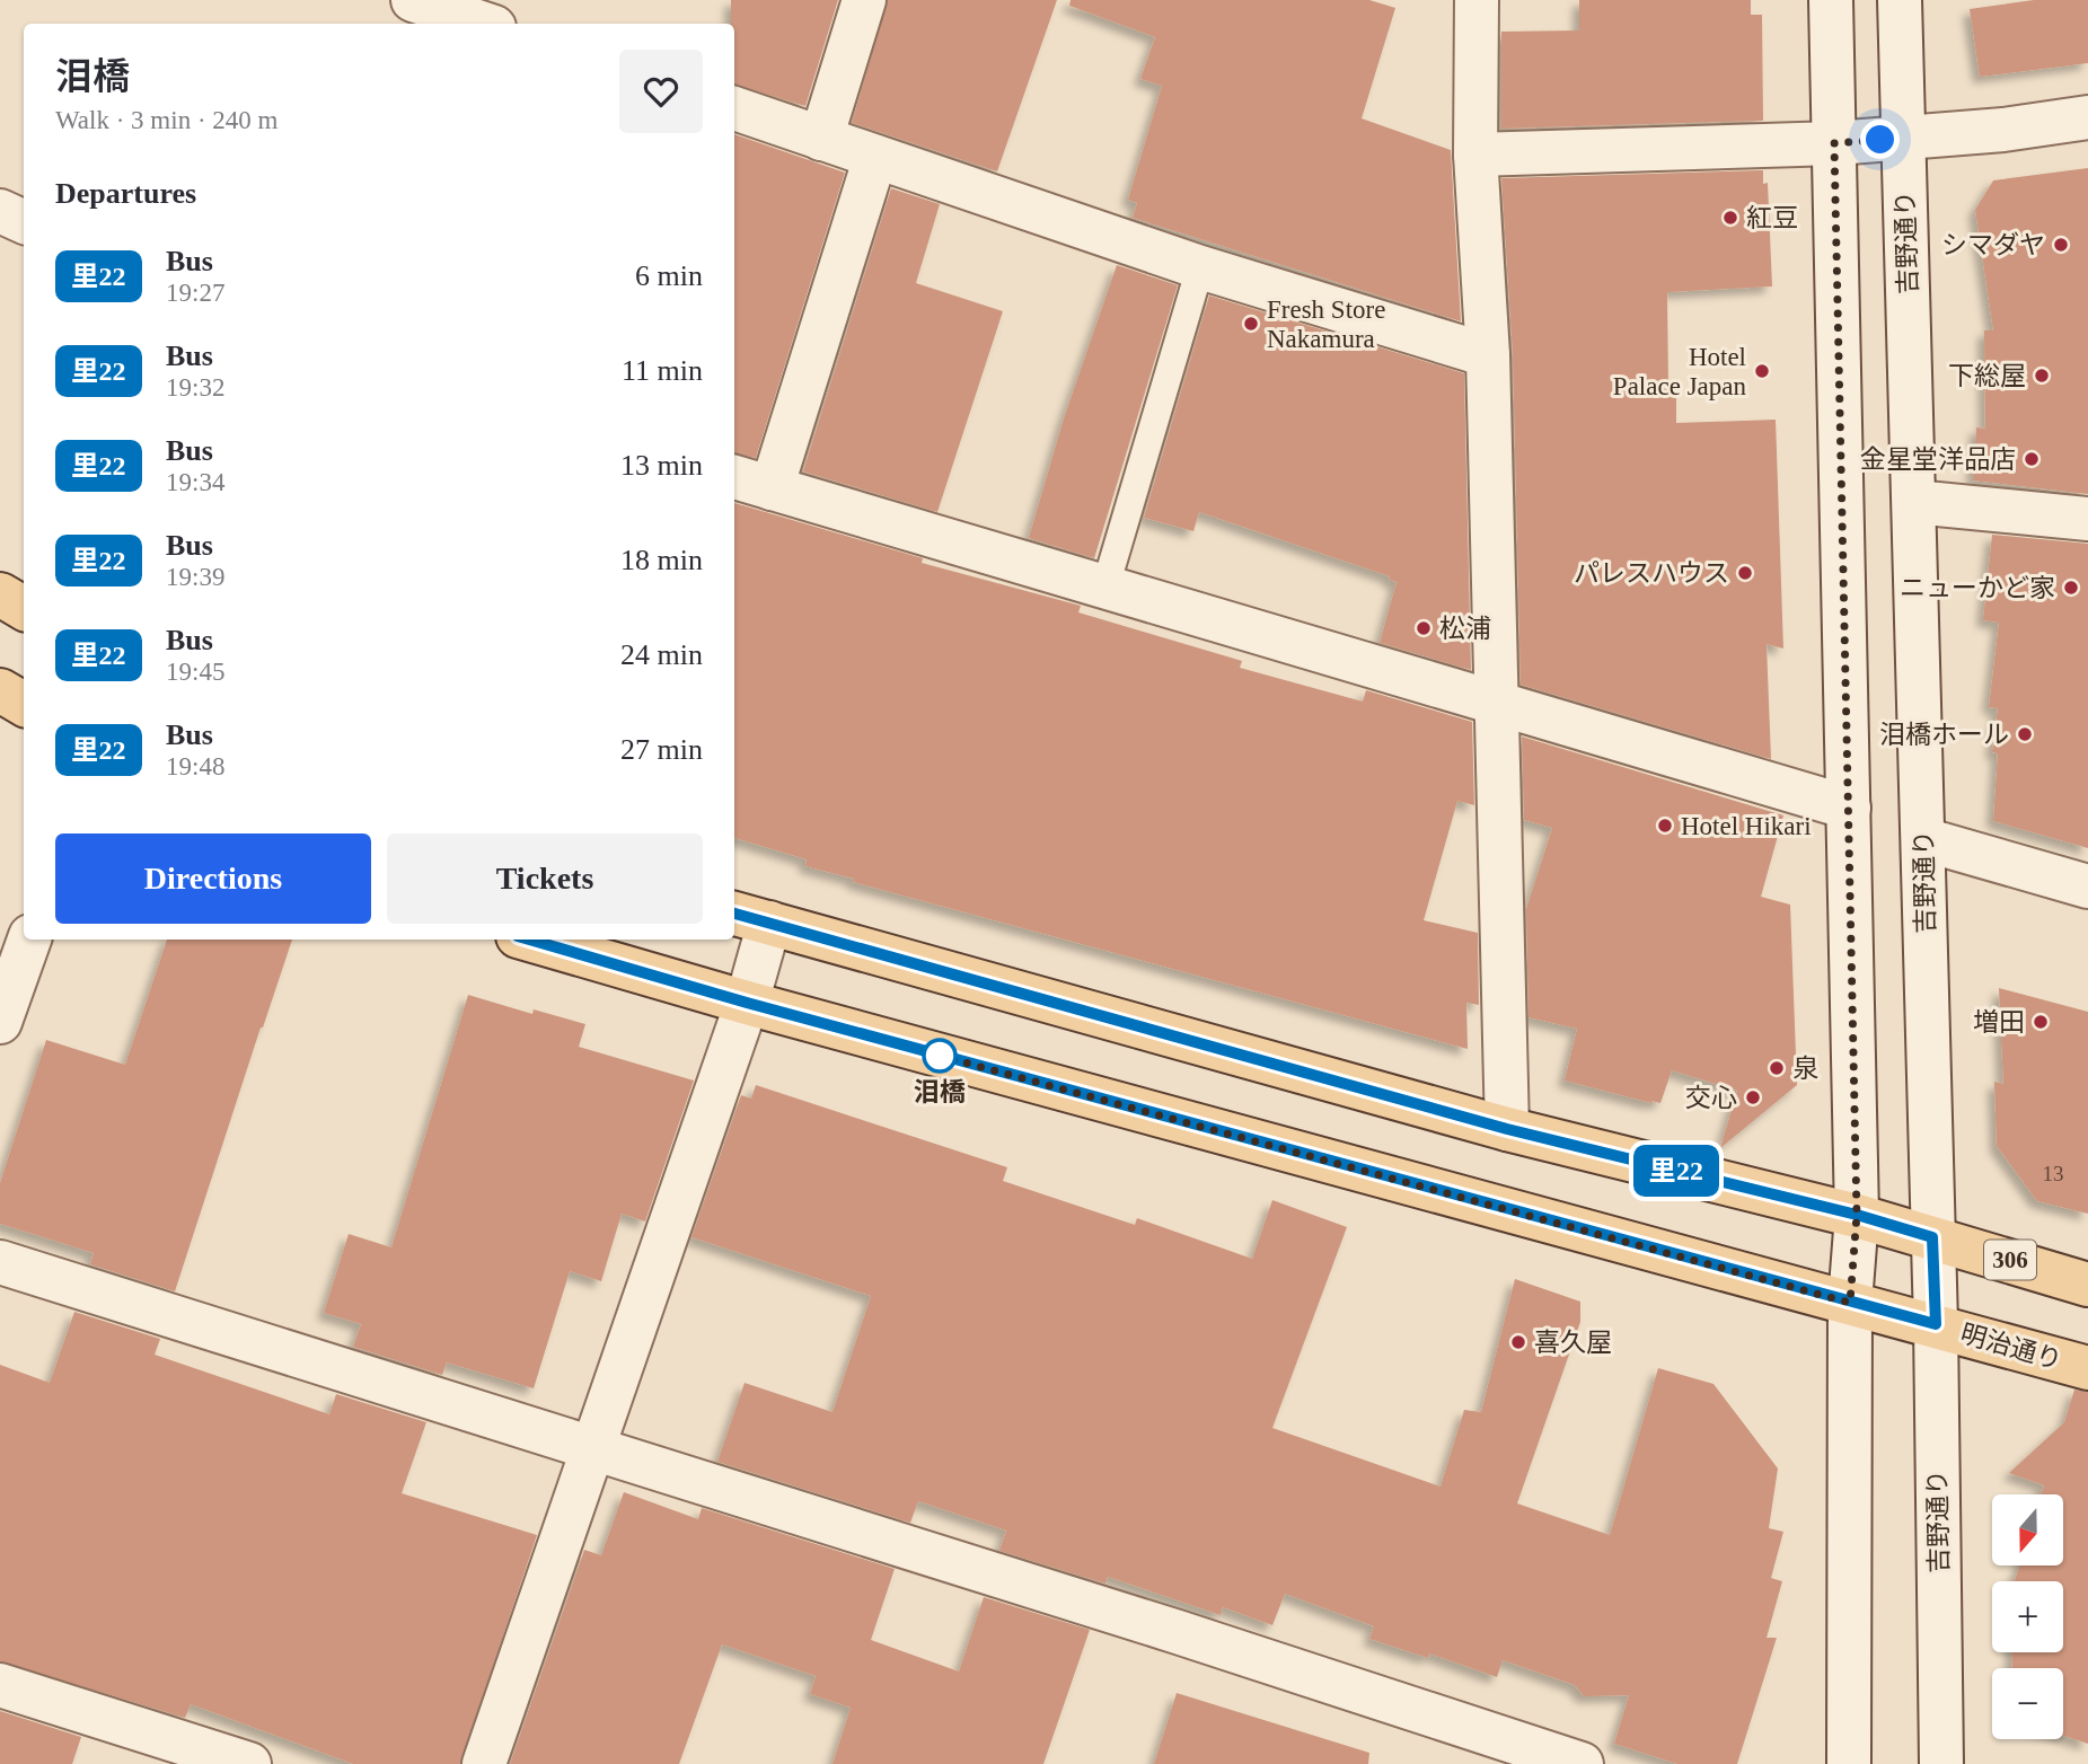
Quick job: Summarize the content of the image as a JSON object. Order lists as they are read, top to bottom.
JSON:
{
  "streets": {
    "main road": ["306", "明治通り"],
    "street": ["吉野通り"]
  },
  "crossings": [
    ["吉野通り", "306"],
    ["吉野通り", "明治通り"]
  ],
  "places": [
    "紅豆",
    "シマダヤ",
    "Fresh Store Nakamura",
    "Hotel Palace Japan",
    "下総屋",
    "金星堂洋品店",
    "パレスハウス",
    "ニューかど家",
    "松浦",
    "泪橋ホール",
    "Hotel Hikari",
    "増田",
    "泪橋",
    "泉",
    "交心",
    "喜久屋"
  ],
  "lines": ["bus line 里22"],
  "house_numbers": ["13"],
  "north": "bottom",
  "page": {
    "on_map": "里22",
    "heading": [
      ["泪橋", "Walk · 3 min · 240 m"],
      "Departures"
    ],
    "list": [
      {
        "mark": "里22",
        "name": "Bus",
        "note": "19:27",
        "value": "6 min"
      },
      {
        "mark": "里22",
        "name": "Bus",
        "note": "19:32",
        "value": "11 min"
      },
      {
        "mark": "里22",
        "name": "Bus",
        "note": "19:34",
        "value": "13 min"
      },
      {
        "mark": "里22",
        "name": "Bus",
        "note": "19:39",
        "value": "18 min"
      },
      {
        "mark": "里22",
        "name": "Bus",
        "note": "19:45",
        "value": "24 min"
      },
      {
        "mark": "里22",
        "name": "Bus",
        "note": "19:48",
        "value": "27 min"
      }
    ],
    "buttons": ["Directions", "Tickets"],
    "map_buttons": ["+", "−"]
  }
}
